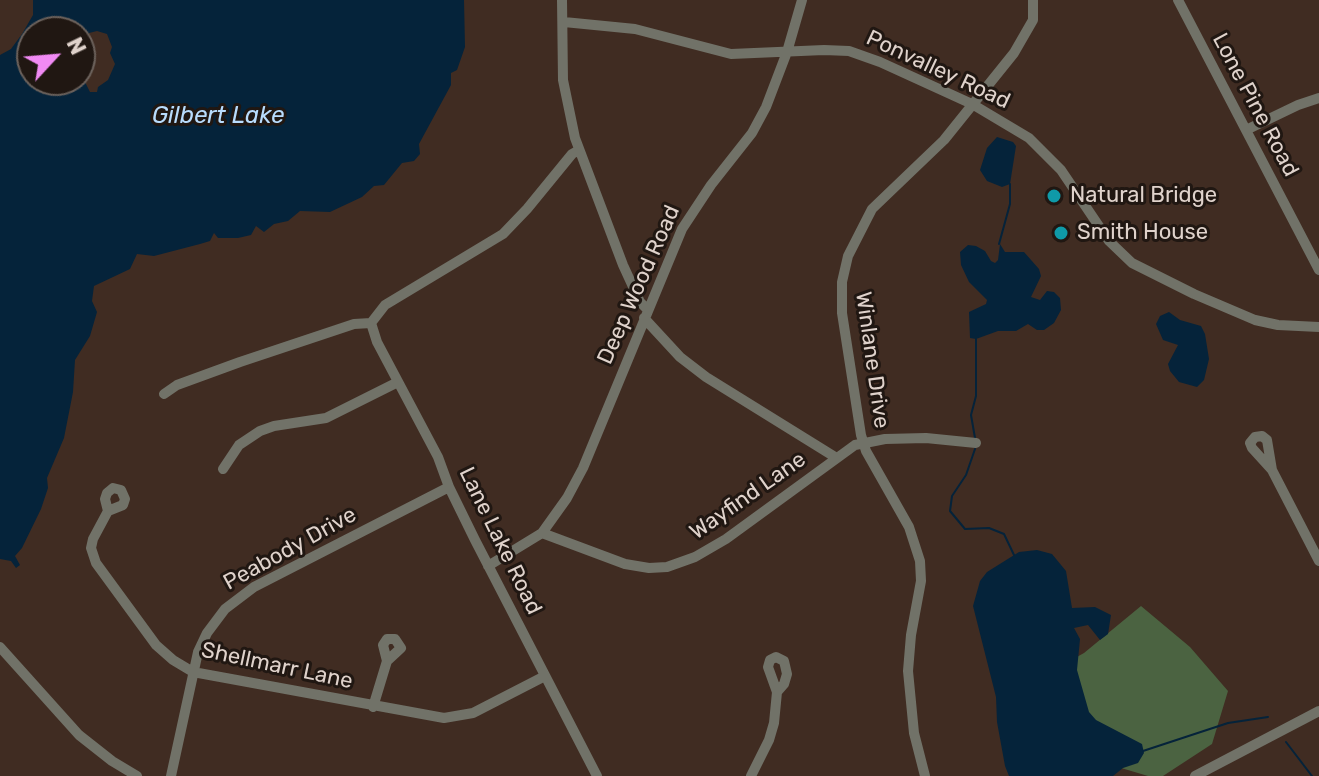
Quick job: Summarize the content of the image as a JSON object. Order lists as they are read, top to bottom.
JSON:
{
  "streets": {
    "street": [
      "Ponvalley Road",
      "Lone Pine Road",
      "Deep Wood Road",
      "Winlane Drive",
      "Wayfind Lane",
      "Lane Lake Road",
      "Peabody Drive",
      "Shellmarr Lane"
    ]
  },
  "crossings": [
    ["Ponvalley Road", "Deep Wood Road"],
    ["Ponvalley Road", "Winlane Drive"],
    ["Deep Wood Road", "Wayfind Lane"],
    ["Deep Wood Road", "Lane Lake Road"],
    ["Winlane Drive", "Wayfind Lane"],
    ["Lane Lake Road", "Peabody Drive"],
    ["Lane Lake Road", "Shellmarr Lane"],
    ["Peabody Drive", "Shellmarr Lane"]
  ],
  "water": ["Gilbert Lake"],
  "places": ["Natural Bridge", "Smith House"],
  "north": "top right"
}
